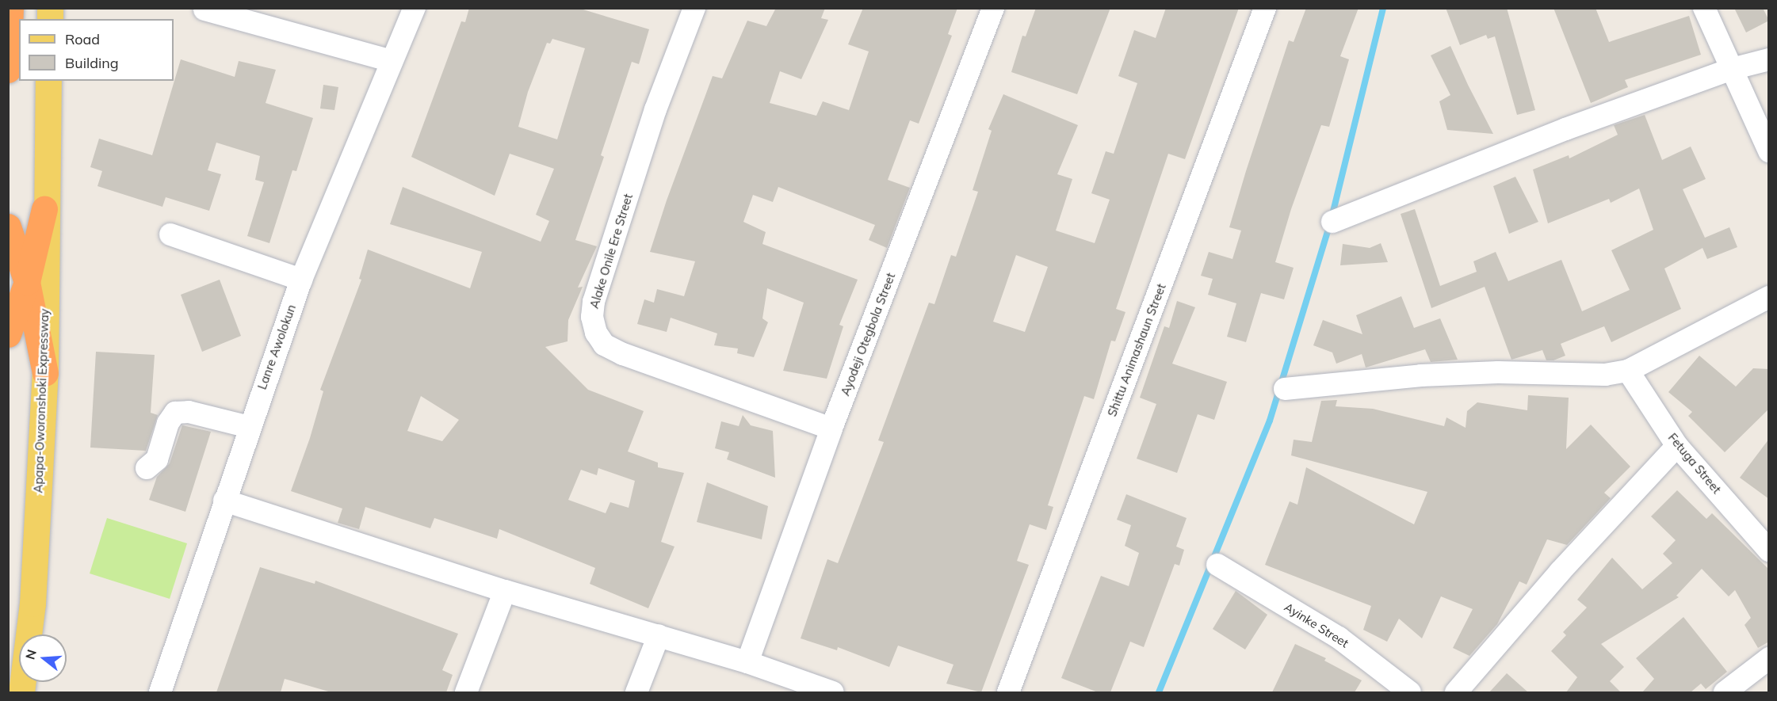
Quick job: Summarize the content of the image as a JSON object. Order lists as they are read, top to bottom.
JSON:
{
  "streets": {
    "main road": ["Apapa-Oworonshoki Expressway"],
    "street": [
      "Alake Onile Ere Street",
      "Ayodeji Otegbola Street",
      "Lanre Awolokun",
      "Shittu Animashaun Street",
      "Fetuga Street",
      "Ayinke Street"
    ]
  },
  "crossings": [
    ["Alake Onile Ere Street", "Ayodeji Otegbola Street"]
  ],
  "legend": ["Road", "Building"],
  "north": "left"
}
